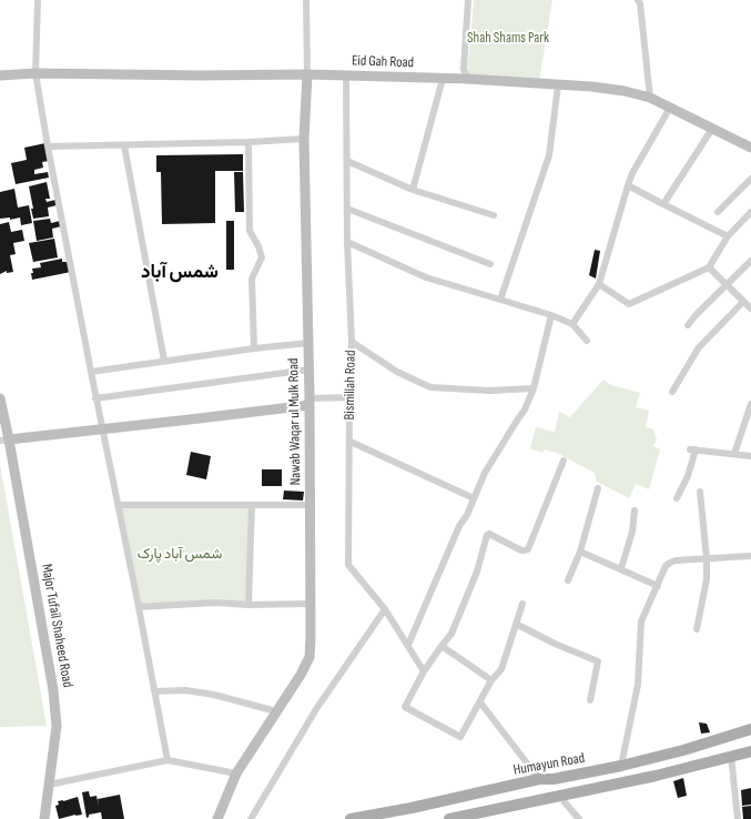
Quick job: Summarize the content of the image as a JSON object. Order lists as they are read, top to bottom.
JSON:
{
  "streets": {
    "main road": ["Humayun Road"],
    "street": [
      "Eid Gah Road",
      "Bismillah Road",
      "Nawab Waqar ul Mulk Road",
      "Major Tufail Shaheed Road"
    ]
  },
  "crossings": [
    ["Eid Gah Road", "Bismillah Road"],
    ["Eid Gah Road", "Nawab Waqar ul Mulk Road"]
  ],
  "districts": ["شمس آباد"],
  "parks": ["Shah Shams Park", "شمس آباد پارک"]
}
